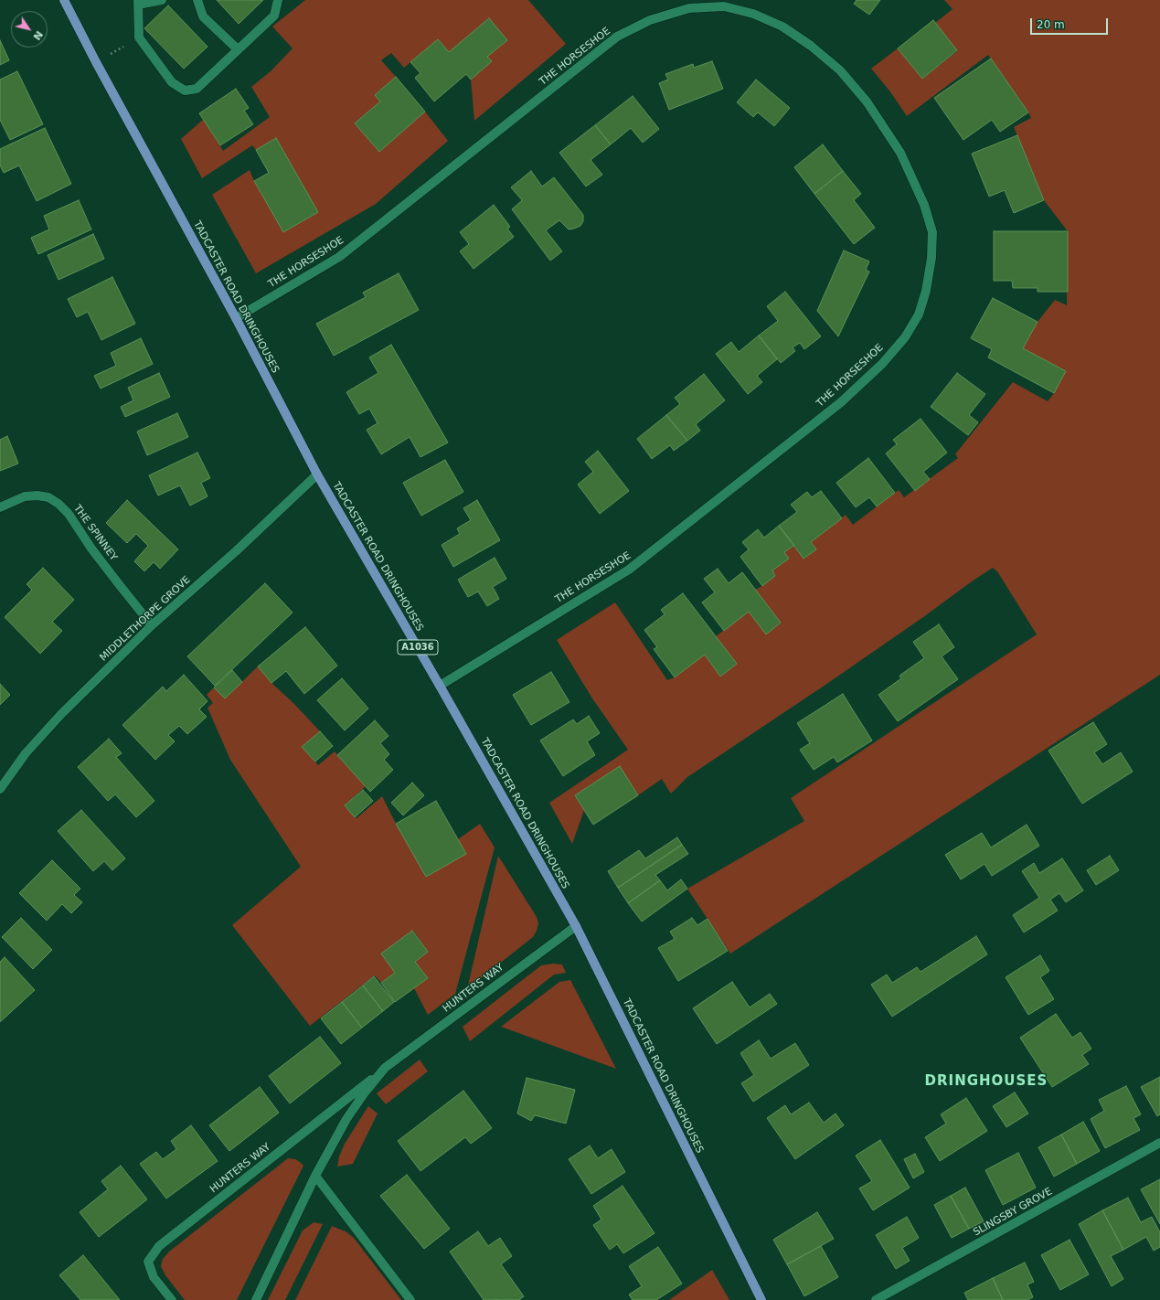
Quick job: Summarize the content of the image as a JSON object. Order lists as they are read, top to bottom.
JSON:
{
  "streets": {
    "main road": ["TADCASTER ROAD DRINGHOUSES", "A1036"],
    "street": [
      "THE HORSESHOE",
      "THE SPINNEY",
      "MIDDLETHORPE GROVE",
      "HUNTERS WAY",
      "SLINGSBY GROVE"
    ]
  },
  "crossings": [
    ["THE HORSESHOE", "TADCASTER ROAD DRINGHOUSES"],
    ["TADCASTER ROAD DRINGHOUSES", "MIDDLETHORPE GROVE"],
    ["TADCASTER ROAD DRINGHOUSES", "HUNTERS WAY"],
    ["THE SPINNEY", "MIDDLETHORPE GROVE"]
  ],
  "districts": ["DRINGHOUSES"],
  "scale_bar": "20 m",
  "north": "bottom right"
}
